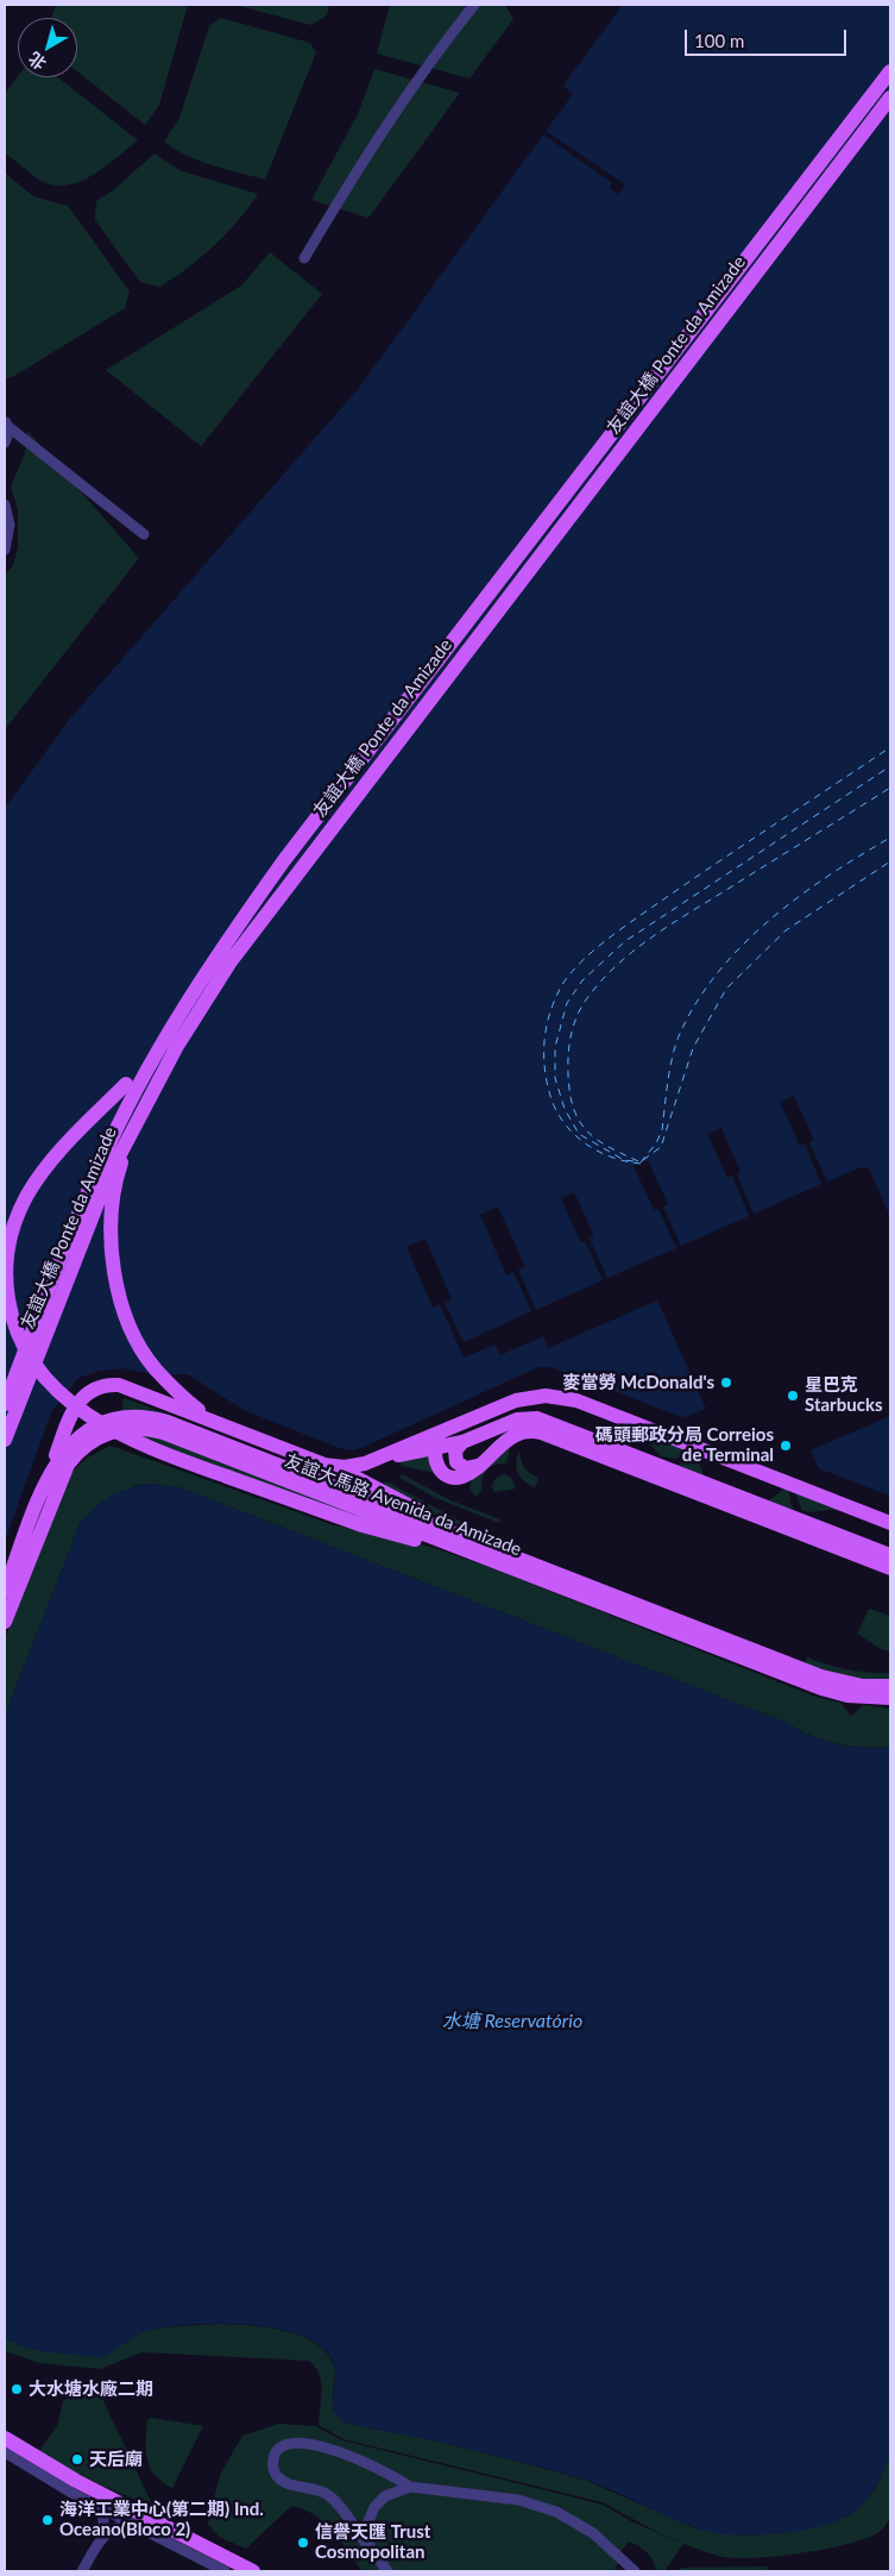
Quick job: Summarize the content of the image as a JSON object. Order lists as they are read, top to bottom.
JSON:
{
  "streets": {
    "main road": ["友誼大橋 Ponte da Amizade", "友誼大馬路 Avenida da Amizade"]
  },
  "water": ["水塘 Reservatório"],
  "places": [
    "麥當勞 McDonald's",
    "星巴克 Starbucks",
    "碼頭郵政分局 Correios de Terminal",
    "大水塘水廠二期",
    "天后廟",
    "海洋工業中心(第二期) Ind. Oceano(Bloco 2)",
    "信譽天匯 Trust Cosmopolitan"
  ],
  "scale_bar": "100 m",
  "north": "bottom left"
}
